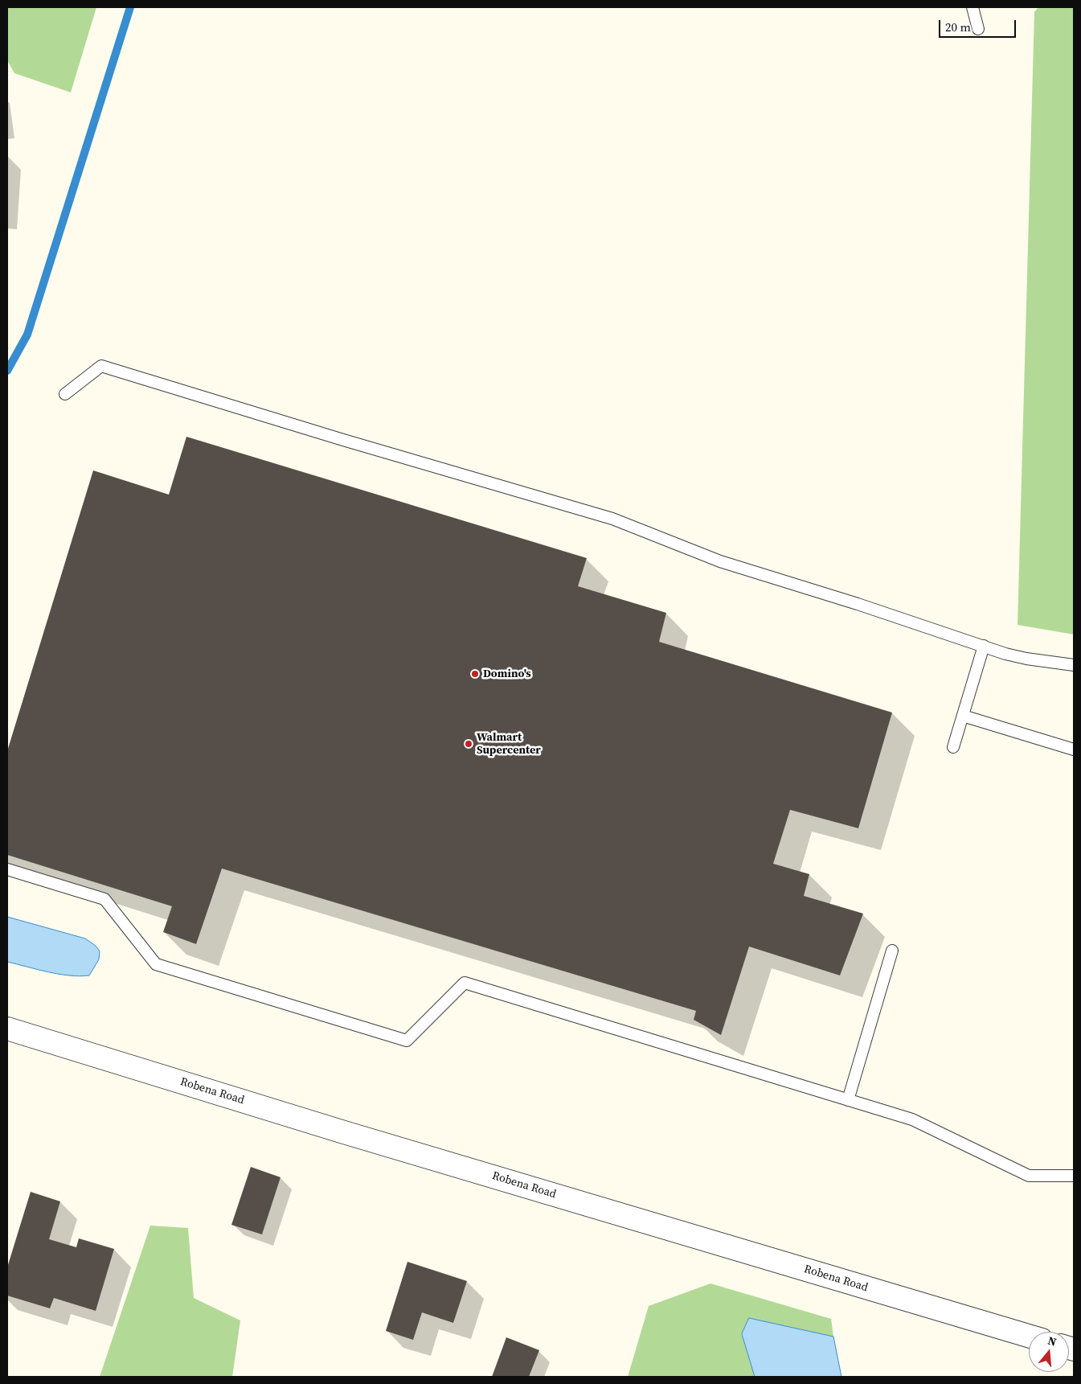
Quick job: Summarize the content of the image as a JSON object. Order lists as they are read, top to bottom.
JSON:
{
  "streets": {
    "street": ["Robena Road"]
  },
  "places": ["Domino's", "Walmart Supercenter"],
  "scale_bar": "20 m",
  "north": "top"
}
